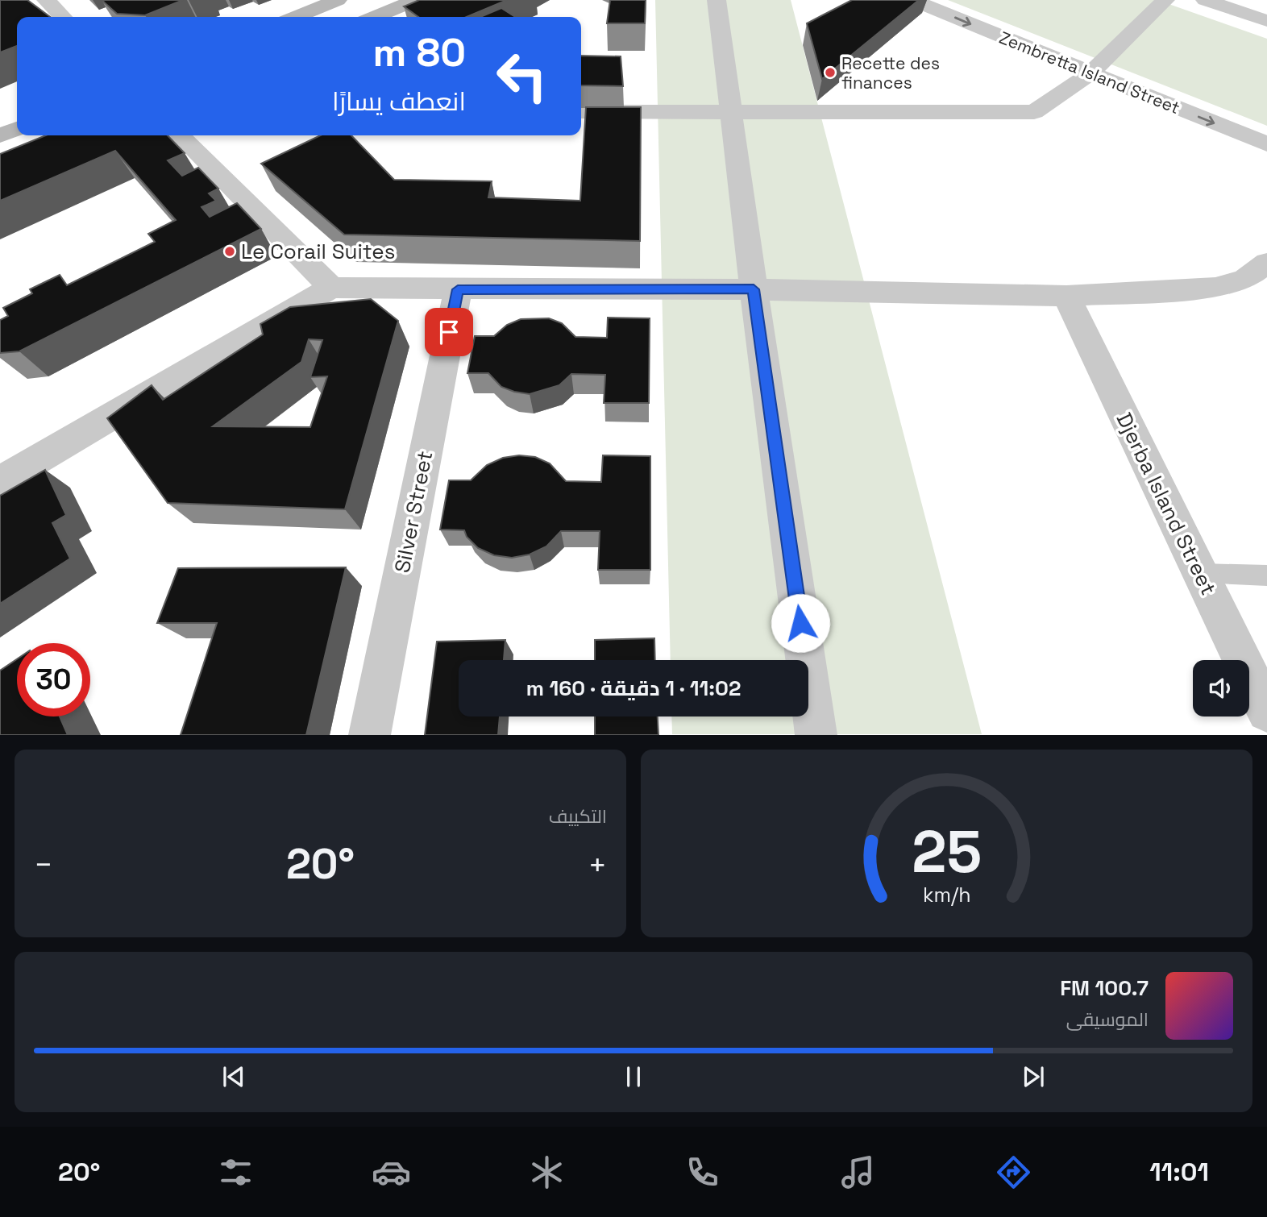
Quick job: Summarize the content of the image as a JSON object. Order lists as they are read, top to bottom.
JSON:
{
  "streets": {
    "street": ["Zembretta Island Street", "Djerba Island Street", "Silver Street"]
  },
  "places": ["Recette des finances", "Le Corail Suites"],
  "page": {
    "turn": ["80 m", "انعطف يسارًا"],
    "limit": "30",
    "trip": "11:02 · 1 دقيقة · 160 m",
    "tile": "التكييف",
    "heat": ["−", "20°", "+"],
    "song": ["100.7 FM", "الموسيقى"],
    "tabs": ["11:01", "20°"],
    "gauge": ["25", "km/h"]
  }
}
